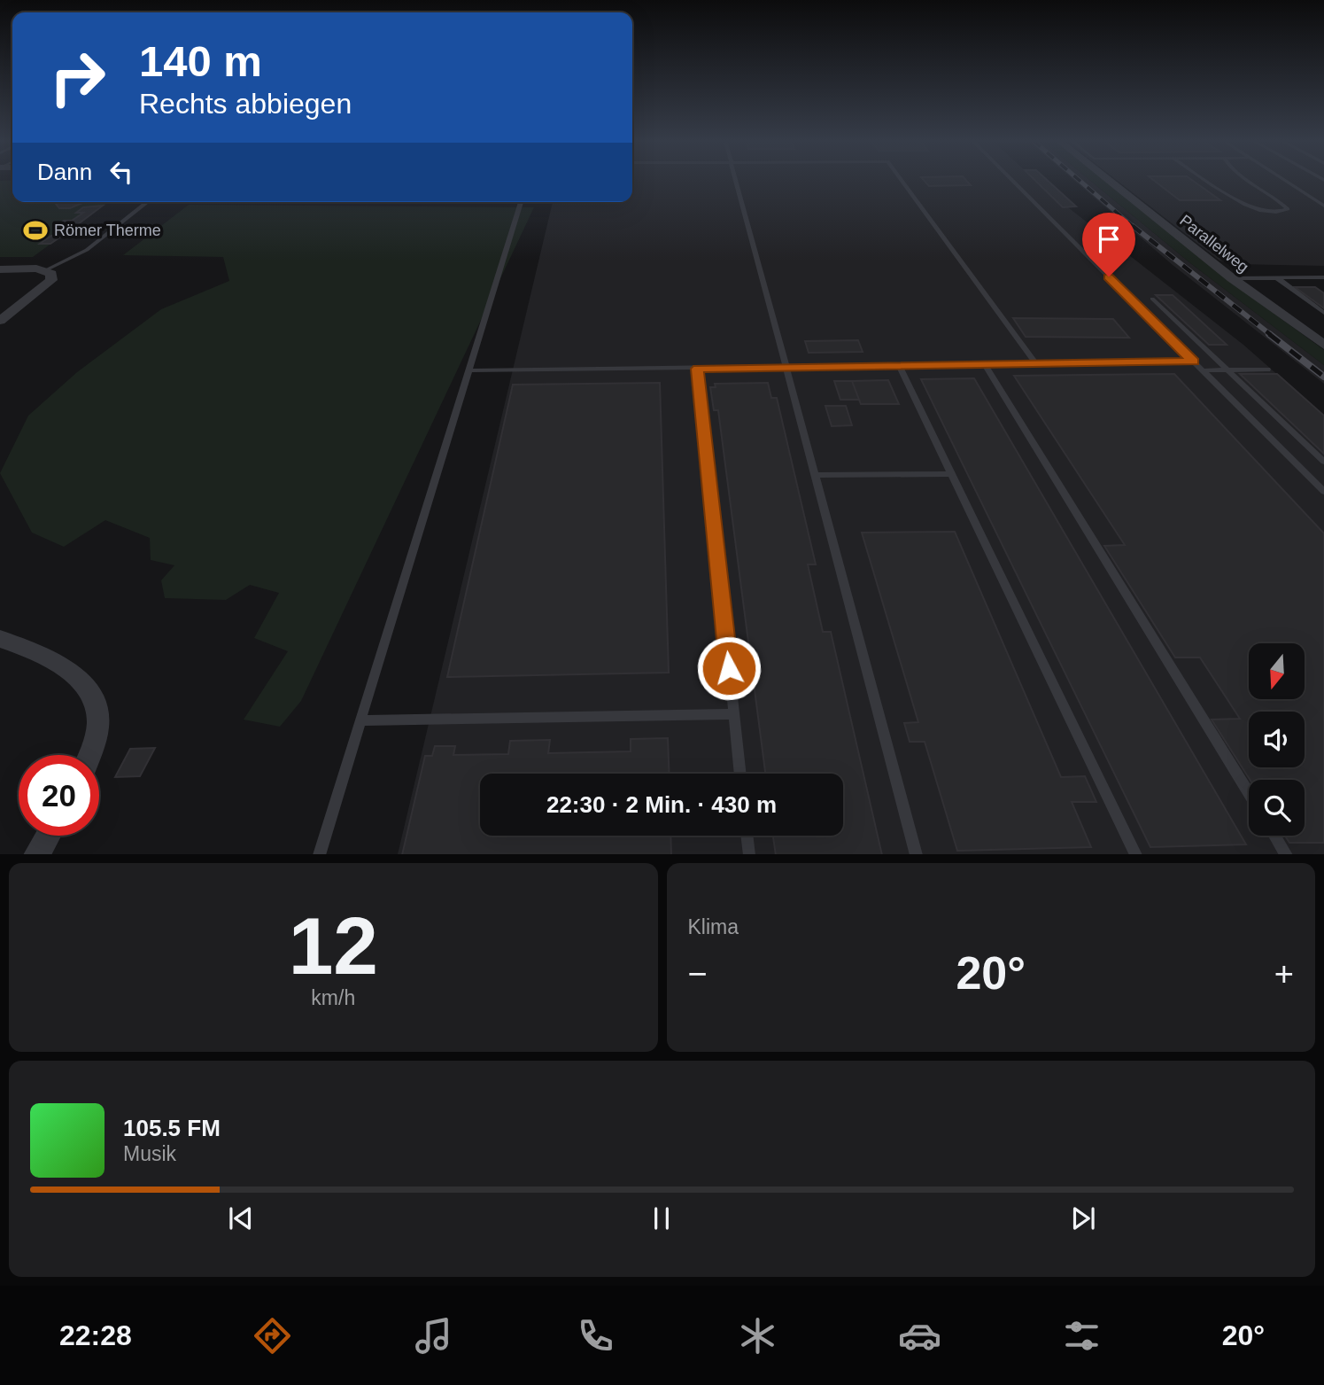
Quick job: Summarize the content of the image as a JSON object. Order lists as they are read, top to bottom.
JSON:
{
  "streets": {
    "street": ["Parallelweg"]
  },
  "places": {
    "sports": ["Römer Therme"]
  },
  "north": "bottom",
  "page": {
    "turn": ["140 m", "Rechts abbiegen"],
    "then": "Dann",
    "limit": "20",
    "trip": "22:30 · 2 Min. · 430 m",
    "tile": [
      ["12", "km/h"],
      "Klima"
    ],
    "heat": ["−", "20°", "+"],
    "song": ["105.5 FM", "Musik"],
    "tabs": ["22:28", "20°"]
  }
}
